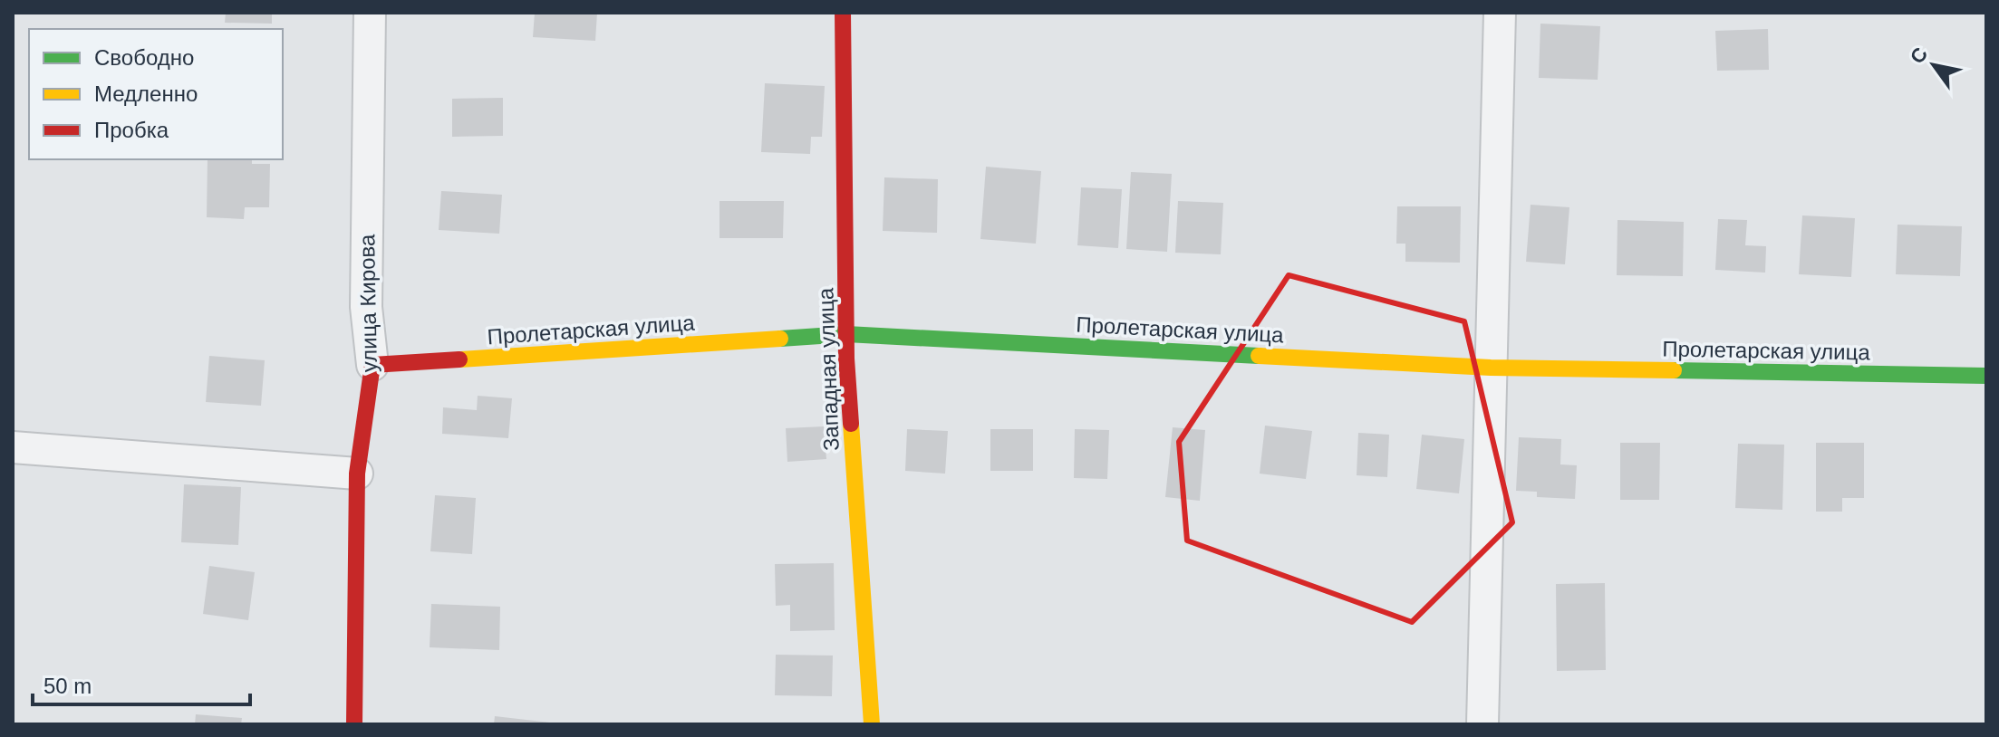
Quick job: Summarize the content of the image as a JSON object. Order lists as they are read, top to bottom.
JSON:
{
  "streets": {
    "street": ["улица Кирова", "Пролетарская улица", "Западная улица"]
  },
  "crossings": [
    ["улица Кирова", "Пролетарская улица"],
    ["Пролетарская улица", "Западная улица"]
  ],
  "legend": ["Свободно", "Медленно", "Пробка"],
  "scale_bar": "50 m",
  "north": "top left"
}
